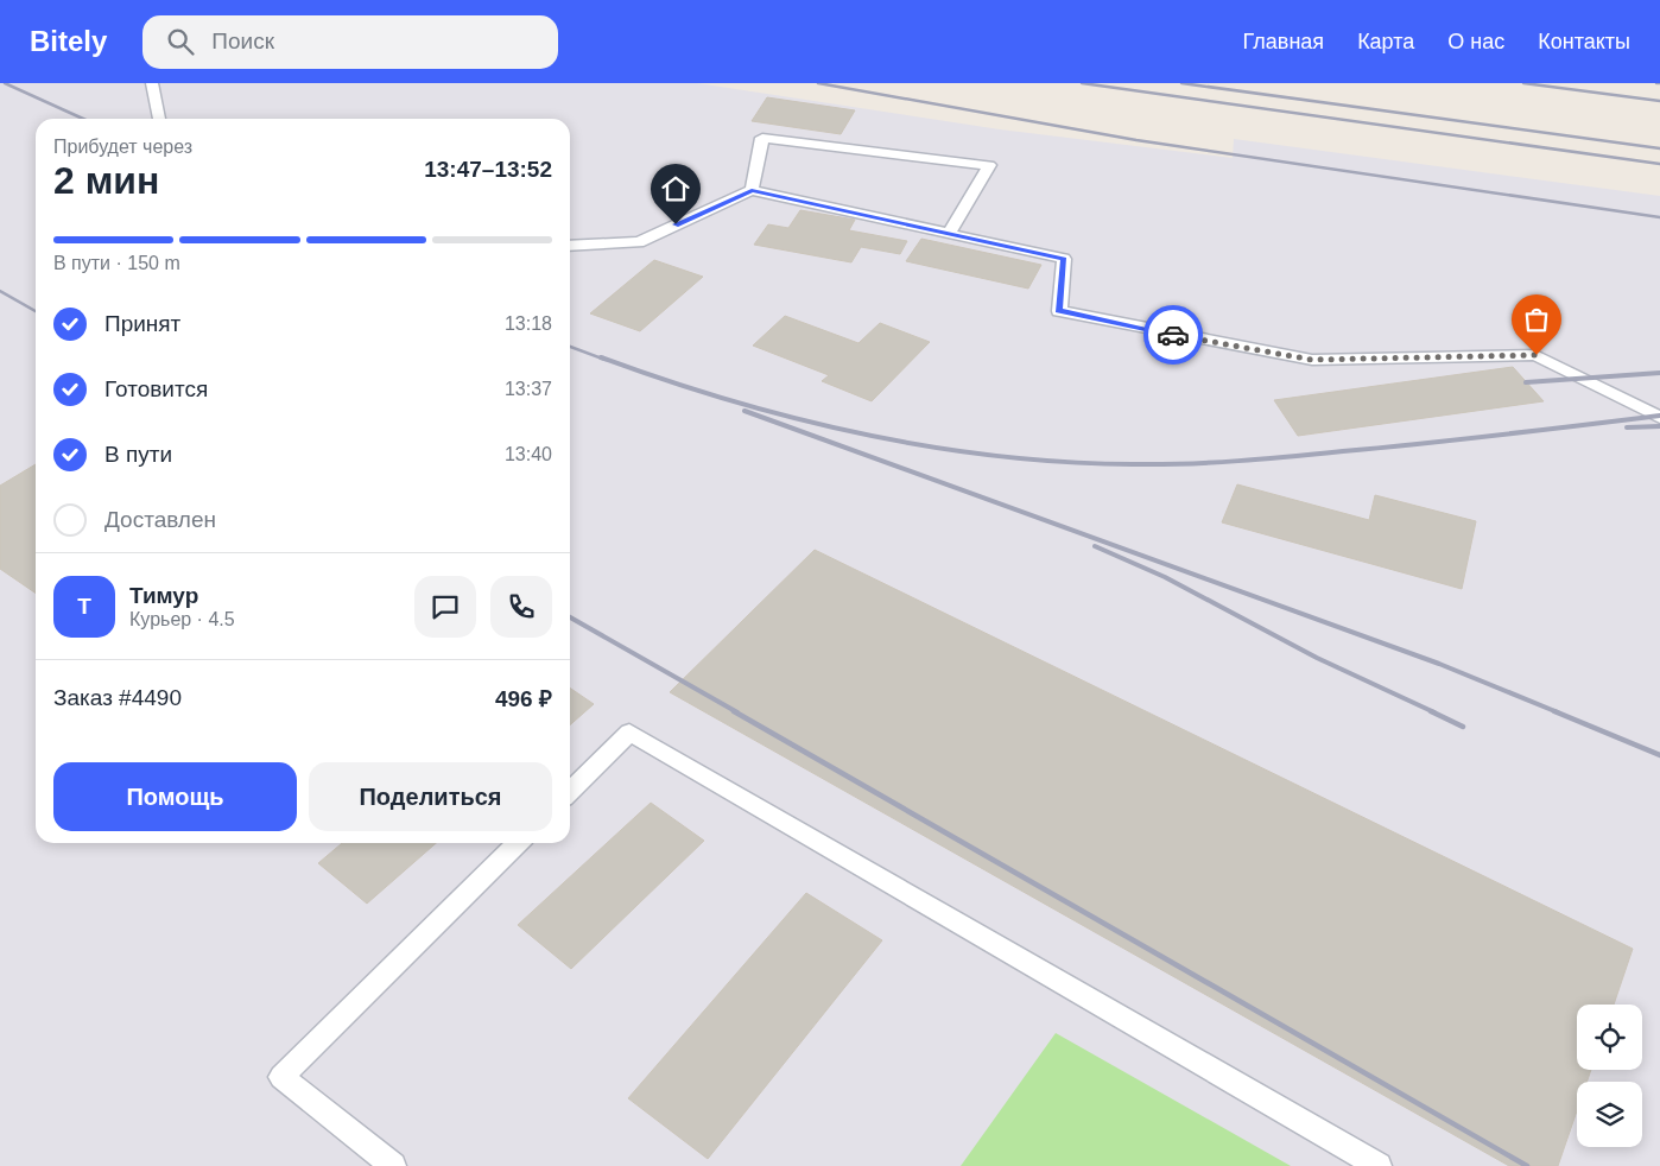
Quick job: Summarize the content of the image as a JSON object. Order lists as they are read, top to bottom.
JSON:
{
  "page": {
    "header": "Bitely",
    "search": "Поиск",
    "nav": [
      "Главная",
      "Карта",
      "О нас",
      "Контакты"
    ],
    "heading": ["2 мин", "Прибудет через", "13:47–13:52"],
    "panel": [
      "Тимур",
      "Курьер · 4.5",
      "Заказ #4490",
      "496 ₽"
    ],
    "bar": "В пути · 150 m",
    "list": [
      ["Принят", "13:18"],
      ["Готовится", "13:37"],
      ["В пути", "13:40"],
      "Доставлен"
    ],
    "round": "Т",
    "buttons": ["Помощь", "Поделиться"]
  }
}
